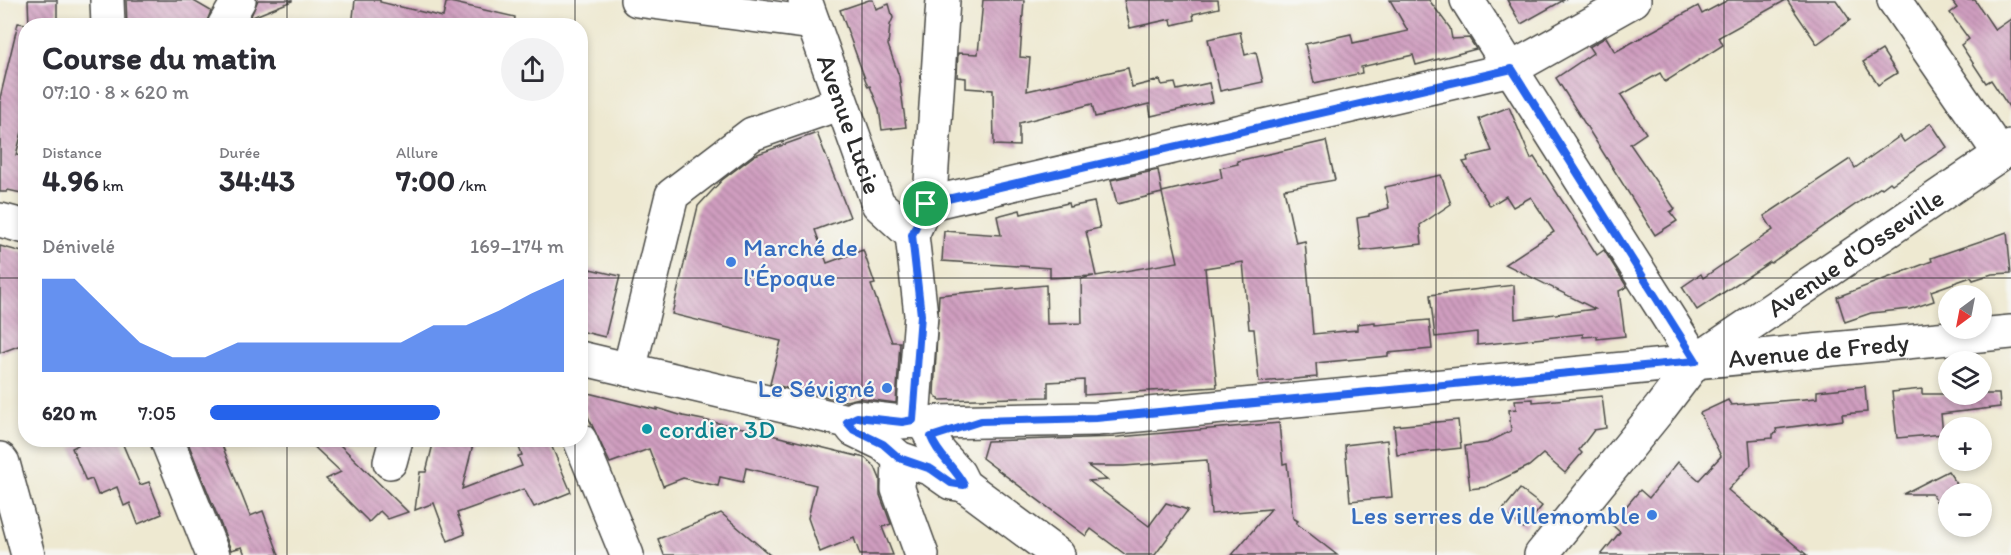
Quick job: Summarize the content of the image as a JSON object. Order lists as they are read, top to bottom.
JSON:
{
  "streets": {
    "street": ["Avenue Lucie", "Avenue d'Osseville", "Avenue de Fredy"]
  },
  "crossings": [
    ["Avenue d'Osseville", "Avenue de Fredy"]
  ],
  "places": [
    "Marché de l'Époque",
    "Le Sévigné",
    "cordier 3D",
    "Les serres de Villemomble"
  ],
  "north": "bottom left",
  "page": {
    "heading": ["Course du matin", "07:10 · 8 × 620 m"],
    "stats": [
      ["Distance", "4.96 km"],
      ["Durée", "34:43"],
      ["Allure", "7:00 /km"]
    ],
    "chart": ["Dénivelé", "169–174 m"],
    "map_buttons": ["+", "−"],
    "list": [
      {
        "name": "620 m",
        "note": "7:05"
      }
    ]
  }
}
